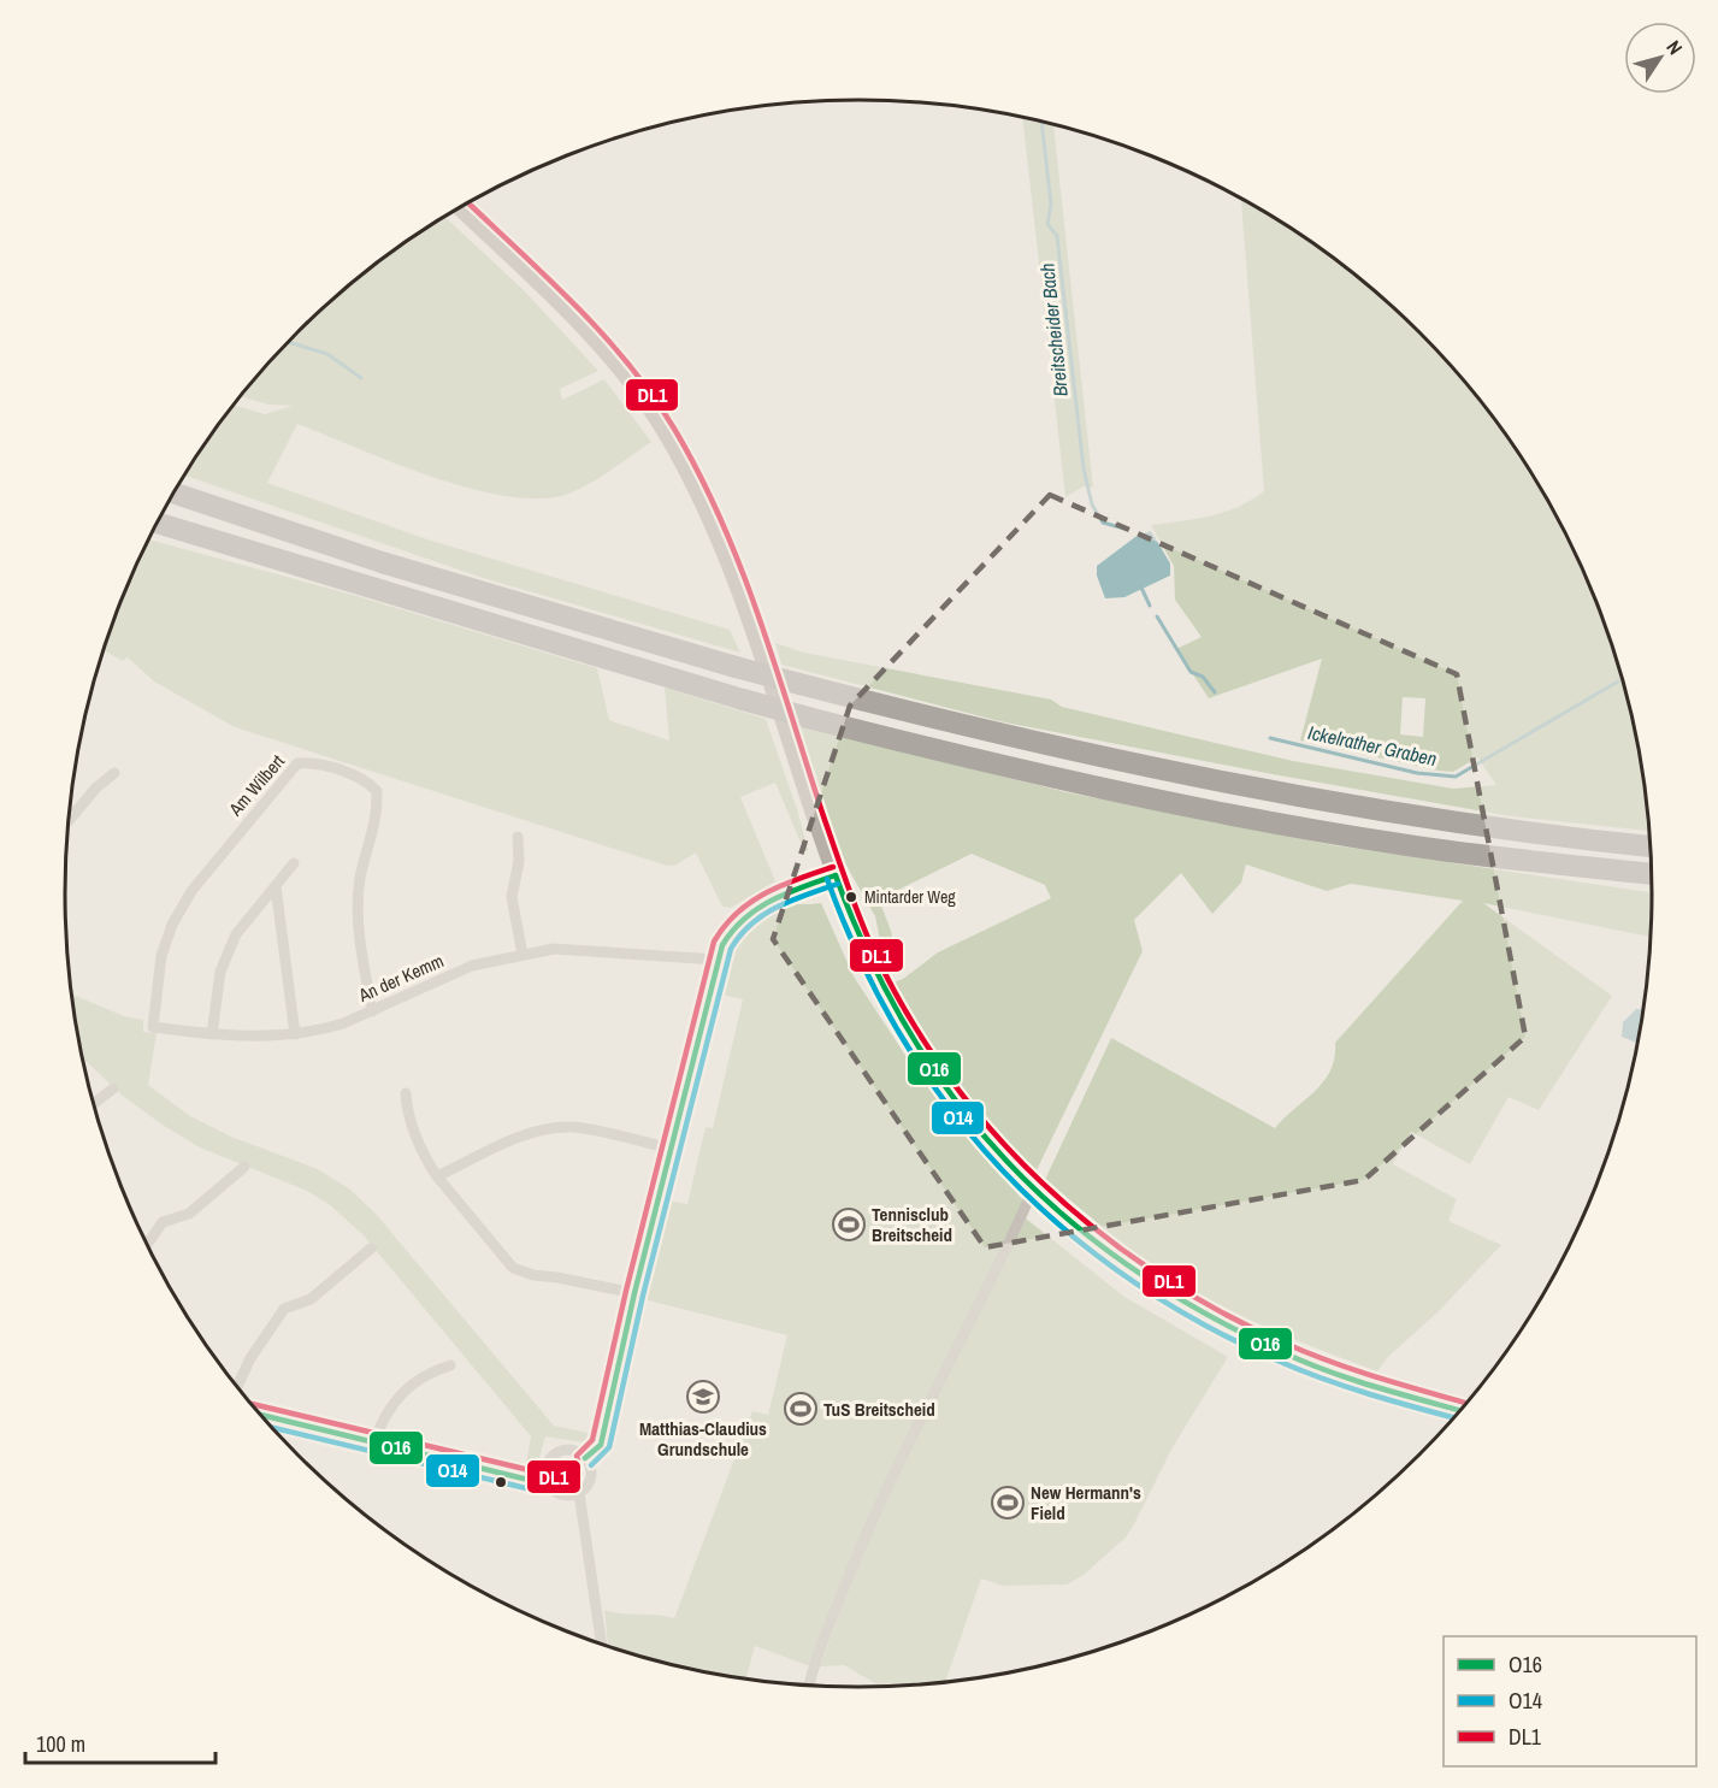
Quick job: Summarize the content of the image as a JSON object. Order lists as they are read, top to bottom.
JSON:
{
  "streets": {
    "street": ["Am Wilbert", "An der Kemm"]
  },
  "crossings": [
    ["Am Wilbert", "An der Kemm"]
  ],
  "water": ["Breitscheider Bach", "Ickelrather Graben"],
  "places": {
    "other": ["Mintarder Weg"],
    "sports": ["Tennisclub Breitscheid", "TuS Breitscheid", "New Hermann's Field"],
    "school or university": ["Matthias-Claudius Grundschule"]
  },
  "lines": ["transit line DL1", "transit line O16", "transit line O14"],
  "legend": ["O16", "O14", "DL1"],
  "scale_bar": "100 m",
  "north": "top right"
}
